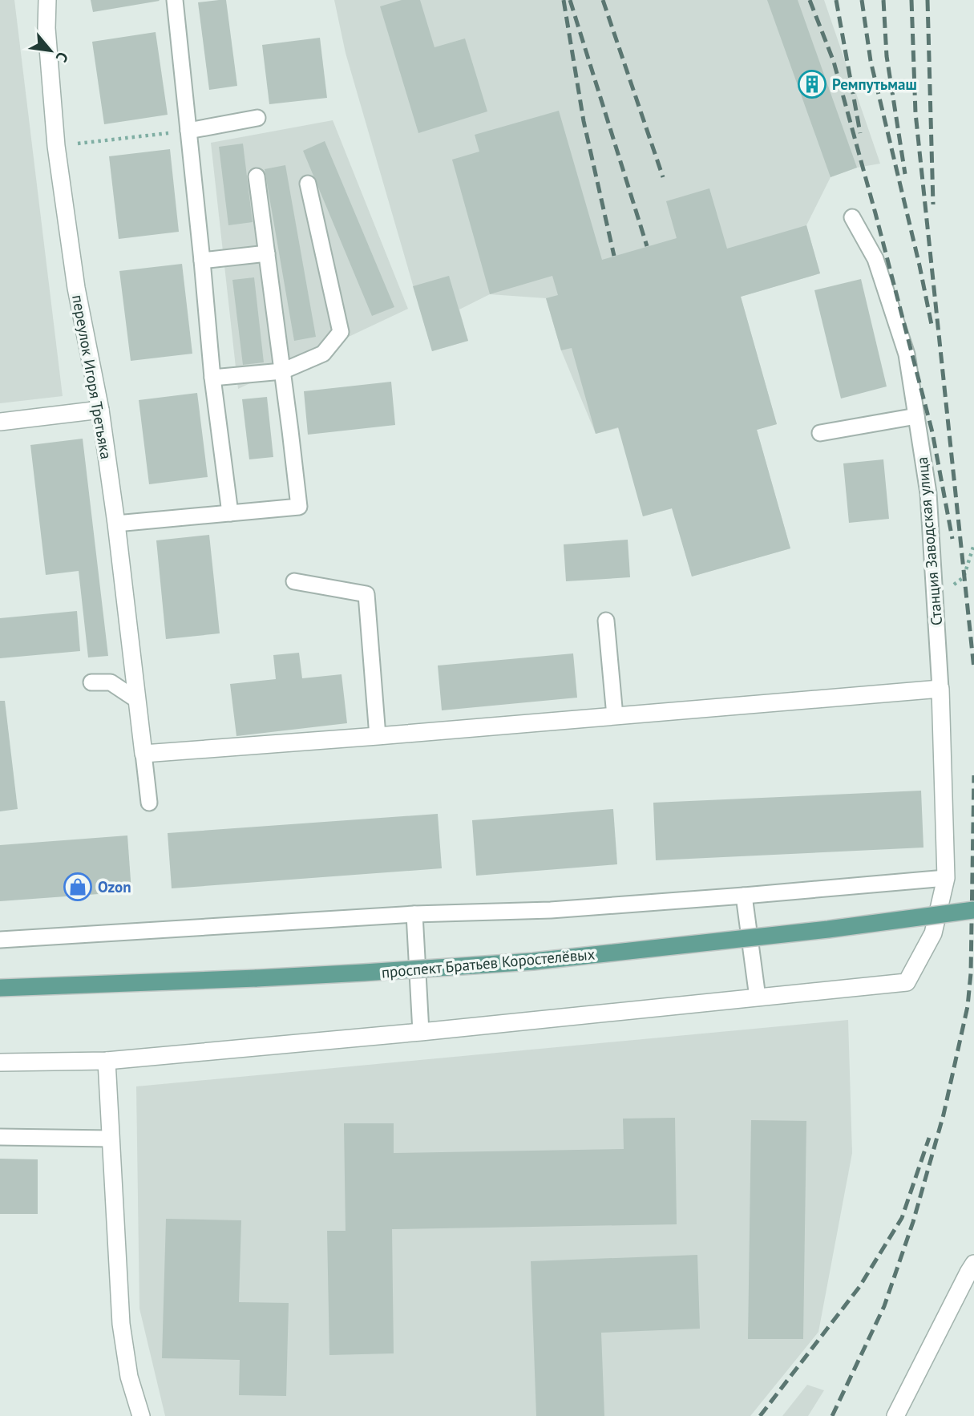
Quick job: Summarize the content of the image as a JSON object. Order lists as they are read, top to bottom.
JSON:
{
  "streets": {
    "main road": ["проспект Братьев Коростелёвых"],
    "street": ["переулок Игоря Третьяка", "Станция Заводская улица"]
  },
  "places": {
    "building": ["Ремпутьмаш"],
    "shop": ["Ozon"]
  },
  "north": "bottom right"
}
